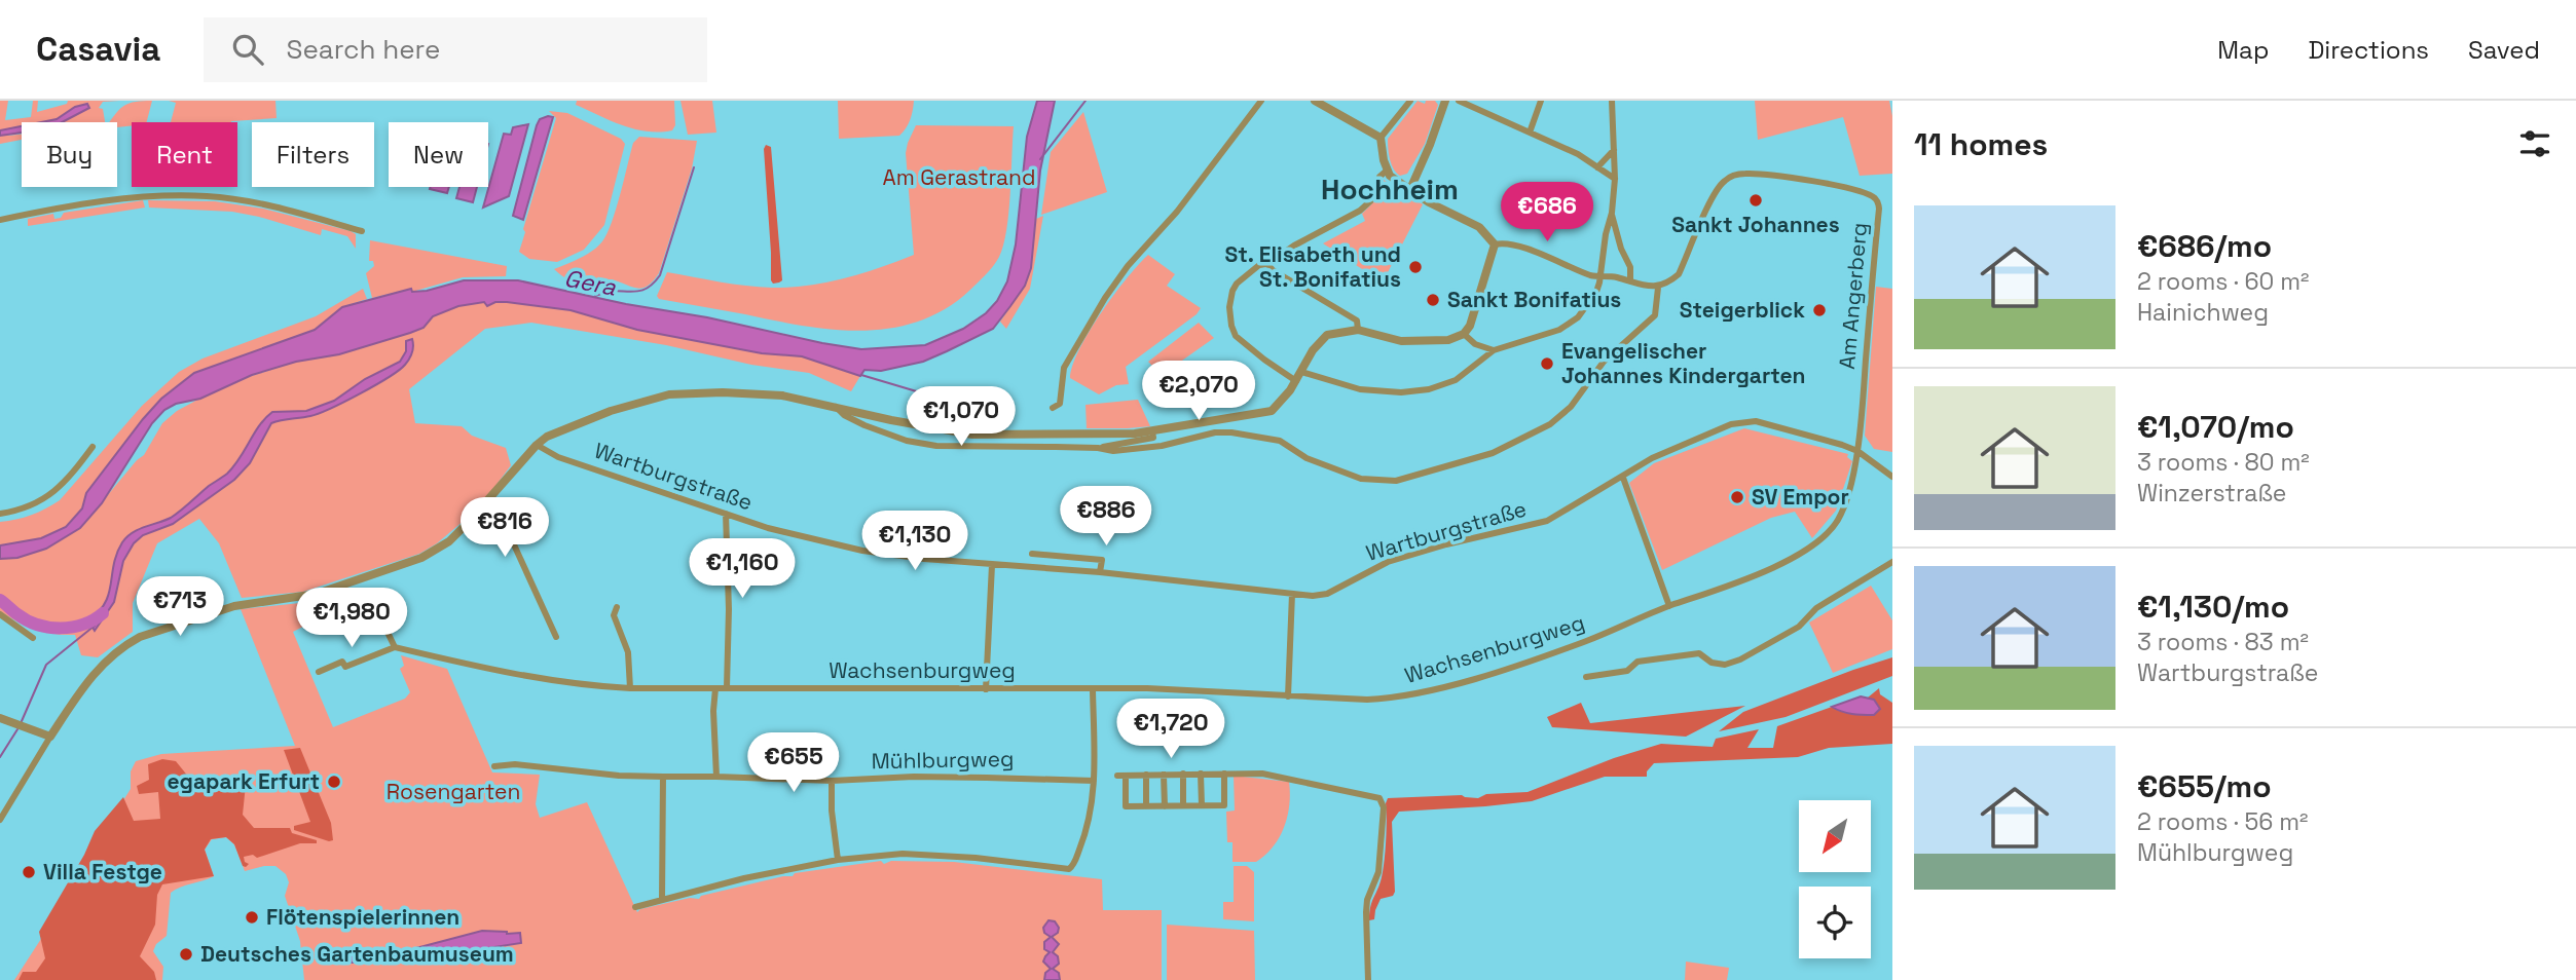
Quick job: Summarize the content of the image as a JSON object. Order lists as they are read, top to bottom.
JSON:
{
  "streets": {
    "street": [
      "Am Angerberg",
      "Wartburgstraße",
      "Wachsenburgweg",
      "Mühlburgweg"
    ]
  },
  "crossings": [
    ["Am Angerberg", "Wartburgstraße"],
    ["Am Angerberg", "Wachsenburgweg"],
    ["Wartburgstraße", "Wachsenburgweg"]
  ],
  "districts": ["Hochheim"],
  "water": ["Gera"],
  "parks": ["Am Gerastrand", "Rosengarten"],
  "places": [
    "Sankt Johannes",
    "St. Elisabeth und St. Bonifatius",
    "Sankt Bonifatius",
    "Steigerblick",
    "Evangelischer Johannes Kindergarten",
    "SV Empor",
    "egapark Erfurt",
    "Villa Festge",
    "Flötenspielerinnen",
    "Deutsches Gartenbaumuseum"
  ],
  "north": "bottom left",
  "page": {
    "header": "Casavia",
    "search": "Search here",
    "nav": ["Map", "Directions", "Saved"],
    "heading": "11 homes",
    "chip": [
      "Buy",
      "Rent",
      "Filters",
      "New"
    ],
    "price": [
      "€686",
      "€2,070",
      "€1,070",
      "€886",
      "€816",
      "€1,130",
      "€1,160",
      "€713",
      "€1,980",
      "€1,720",
      "€655"
    ],
    "list": [
      {
        "name": "€686/mo",
        "note": "2 rooms · 60 m² · Hainichweg"
      },
      {
        "name": "€1,070/mo",
        "note": "3 rooms · 80 m² · Winzerstraße"
      },
      {
        "name": "€1,130/mo",
        "note": "3 rooms · 83 m² · Wartburgstraße"
      },
      {
        "name": "€655/mo",
        "note": "2 rooms · 56 m² · Mühlburgweg"
      }
    ]
  }
}
